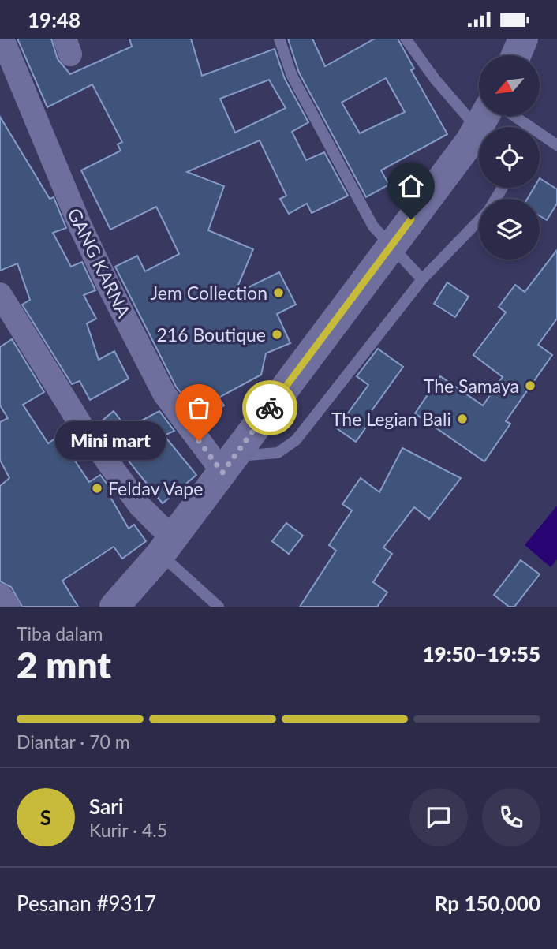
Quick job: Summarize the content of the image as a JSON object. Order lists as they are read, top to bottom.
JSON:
{
  "streets": {
    "street": ["GANG KARNA"]
  },
  "places": [
    "Jem Collection",
    "216 Boutique",
    "The Samaya",
    "The Legian Bali",
    "Mini mart",
    "Feldav Vape"
  ],
  "north": "bottom left",
  "page": {
    "status": "19:48",
    "bubble": "Mini mart",
    "heading": ["2 mnt", "Tiba dalam", "19:50–19:55"],
    "panel": [
      "Sari",
      "Kurir · 4.5",
      "Pesanan #9317",
      "Rp 150,000"
    ],
    "bar": "Diantar · 70 m",
    "round": "S"
  }
}
